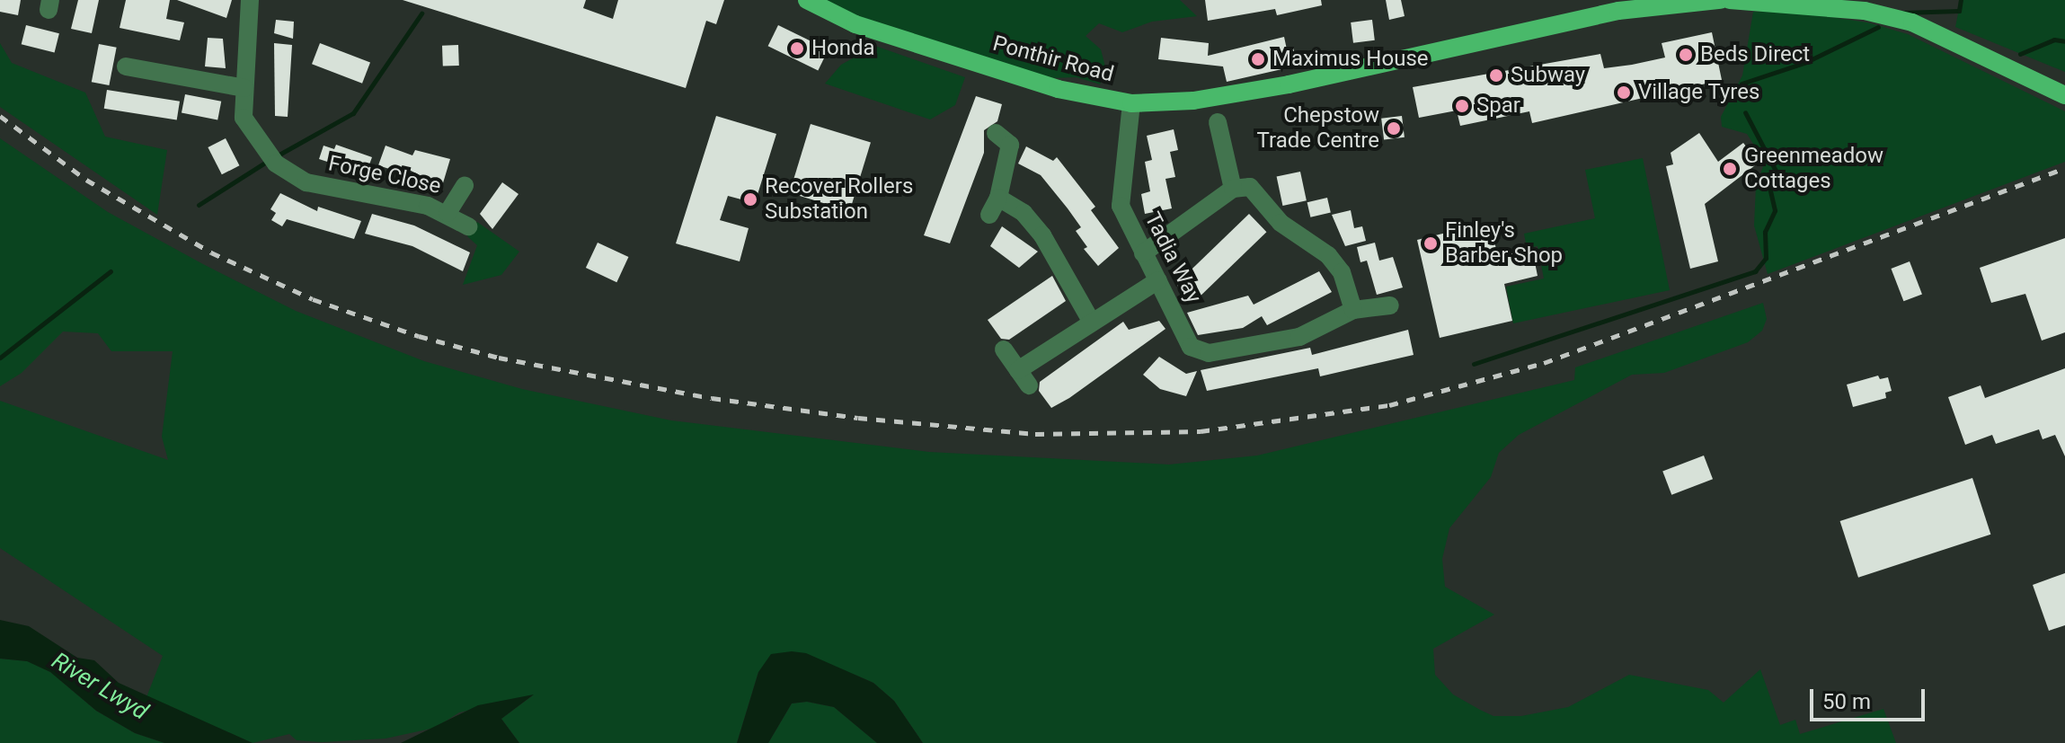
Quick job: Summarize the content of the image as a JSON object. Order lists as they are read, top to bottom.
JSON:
{
  "streets": {
    "main road": ["Ponthir Road"],
    "street": ["Forge Close", "Tadia Way"]
  },
  "crossings": [
    ["Ponthir Road", "Tadia Way"]
  ],
  "water": ["River Lwyd"],
  "places": [
    "Honda",
    "Beds Direct",
    "Maximus House",
    "Subway",
    "Village Tyres",
    "Spar",
    "Chepstow Trade Centre",
    "Greenmeadow Cottages",
    "Recover Rollers Substation",
    "Finley's Barber Shop"
  ],
  "scale_bar": "50 m"
}
